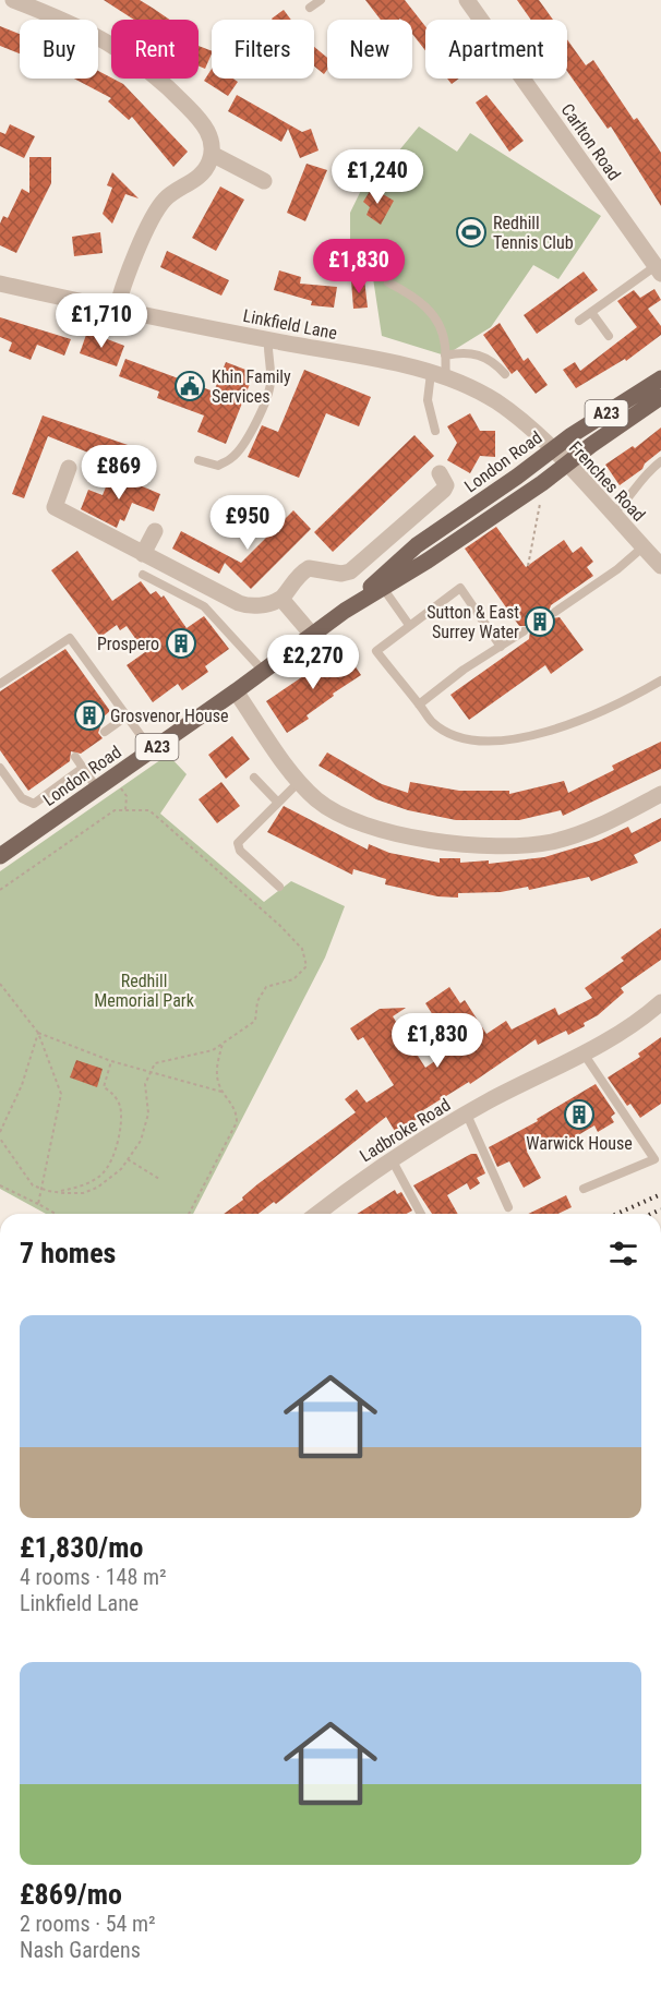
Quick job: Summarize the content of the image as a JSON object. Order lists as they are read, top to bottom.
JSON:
{
  "streets": {
    "main road": ["A23", "London Road"],
    "street": [
      "Carlton Road",
      "Linkfield Lane",
      "Frenches Road",
      "Ladbroke Road"
    ]
  },
  "crossings": [
    ["Linkfield Lane", "London Road"],
    ["Linkfield Lane", "Frenches Road"],
    ["London Road", "Frenches Road"]
  ],
  "parks": ["Redhill Memorial Park"],
  "places": {
    "sports": ["Redhill Tennis Club"],
    "public building": ["Khin Family Services"],
    "building": [
      "Sutton & East Surrey Water",
      "Prospero",
      "Grosvenor House",
      "Warwick House"
    ]
  },
  "page": {
    "chip": [
      "Buy",
      "Rent",
      "Filters",
      "New",
      "Apartment"
    ],
    "price": [
      "£1,240",
      "£1,830",
      "£1,710",
      "£869",
      "£950",
      "£2,270",
      "£1,830"
    ],
    "heading": "7 homes",
    "list": [
      {
        "name": "£1,830/mo",
        "note": "4 rooms · 148 m² · Linkfield Lane"
      },
      {
        "name": "£869/mo",
        "note": "2 rooms · 54 m² · Nash Gardens"
      }
    ]
  }
}
